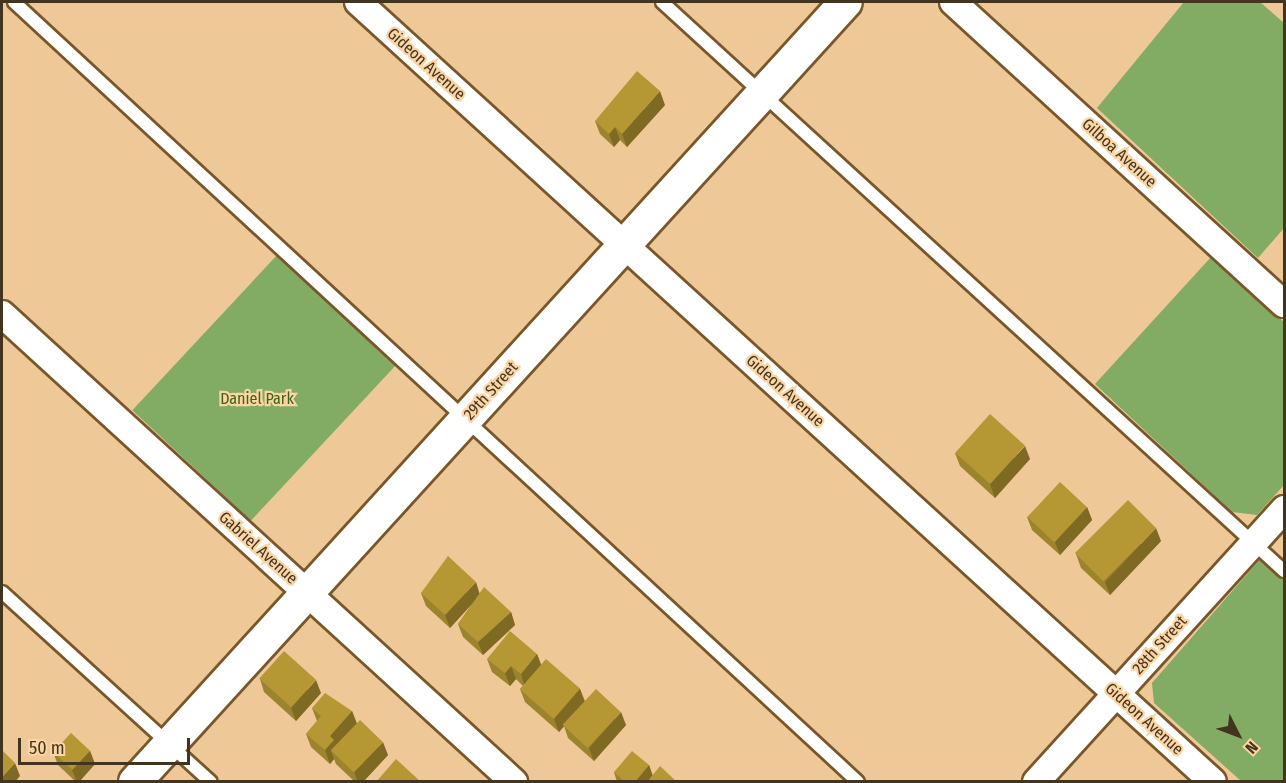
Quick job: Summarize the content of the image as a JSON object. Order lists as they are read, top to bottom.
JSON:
{
  "streets": {
    "street": [
      "Gideon Avenue",
      "Gilboa Avenue",
      "29th Street",
      "Gabriel Avenue",
      "28th Street"
    ]
  },
  "crossings": [
    ["Gideon Avenue", "29th Street"],
    ["Gideon Avenue", "28th Street"],
    ["29th Street", "Gabriel Avenue"]
  ],
  "parks": ["Daniel Park"],
  "scale_bar": "50 m",
  "north": "bottom right"
}
